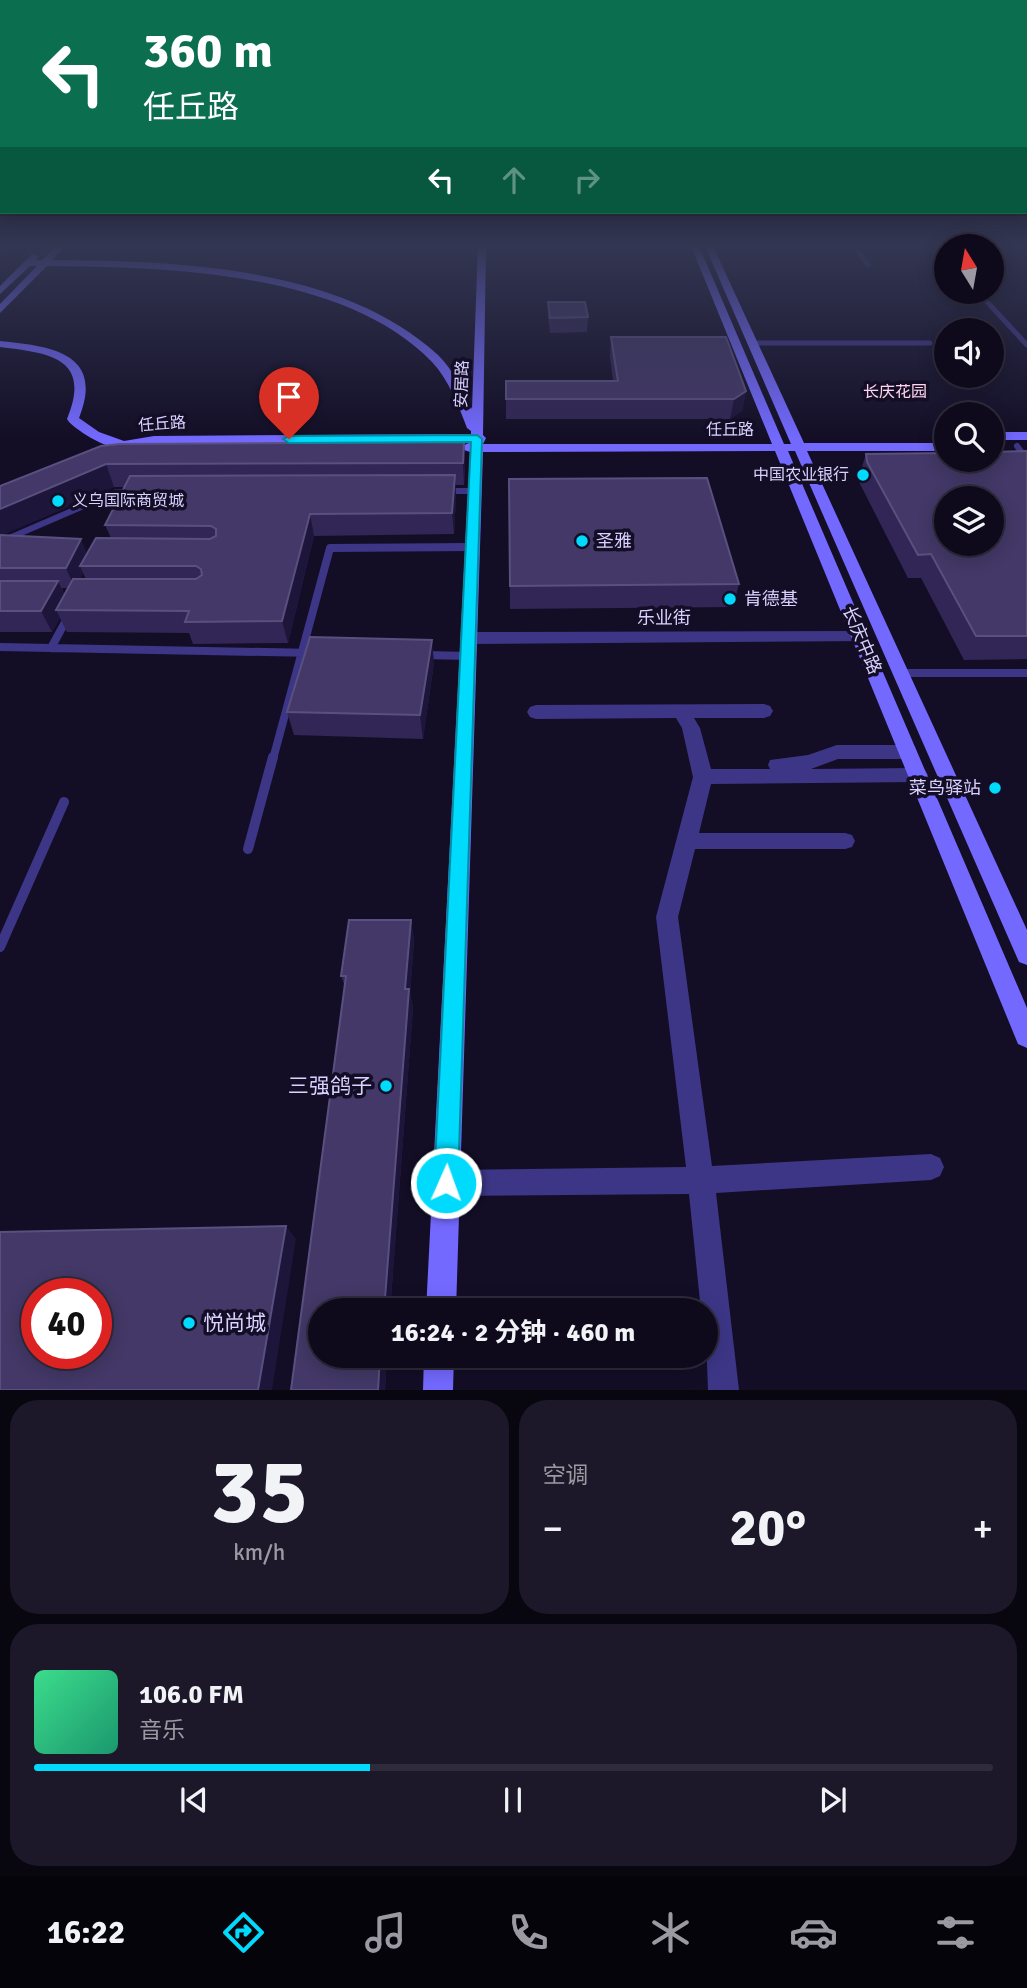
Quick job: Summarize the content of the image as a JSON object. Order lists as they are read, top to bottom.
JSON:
{
  "streets": {
    "street": [
      "安居路",
      "任丘路",
      "乐业街",
      "长庆中路"
    ]
  },
  "crossings": [
    ["安居路", "任丘路"],
    ["安居路", "乐业街"],
    ["任丘路", "长庆中路"],
    ["乐业街", "长庆中路"]
  ],
  "districts": ["长庆花园"],
  "places": [
    "中国农业银行",
    "义乌国际商贸城",
    "圣雅",
    "肯德基",
    "菜鸟驿站",
    "三强鸽子",
    "悦尚城"
  ],
  "north": "top",
  "page": {
    "turn": ["360 m", "任丘路"],
    "limit": "40",
    "trip": "16:24 · 2 分钟 · 460 m",
    "tile": [
      ["35", "km/h"],
      "空调"
    ],
    "heat": ["−", "20°", "+"],
    "song": ["106.0 FM", "音乐"],
    "tabs": "16:22"
  }
}
